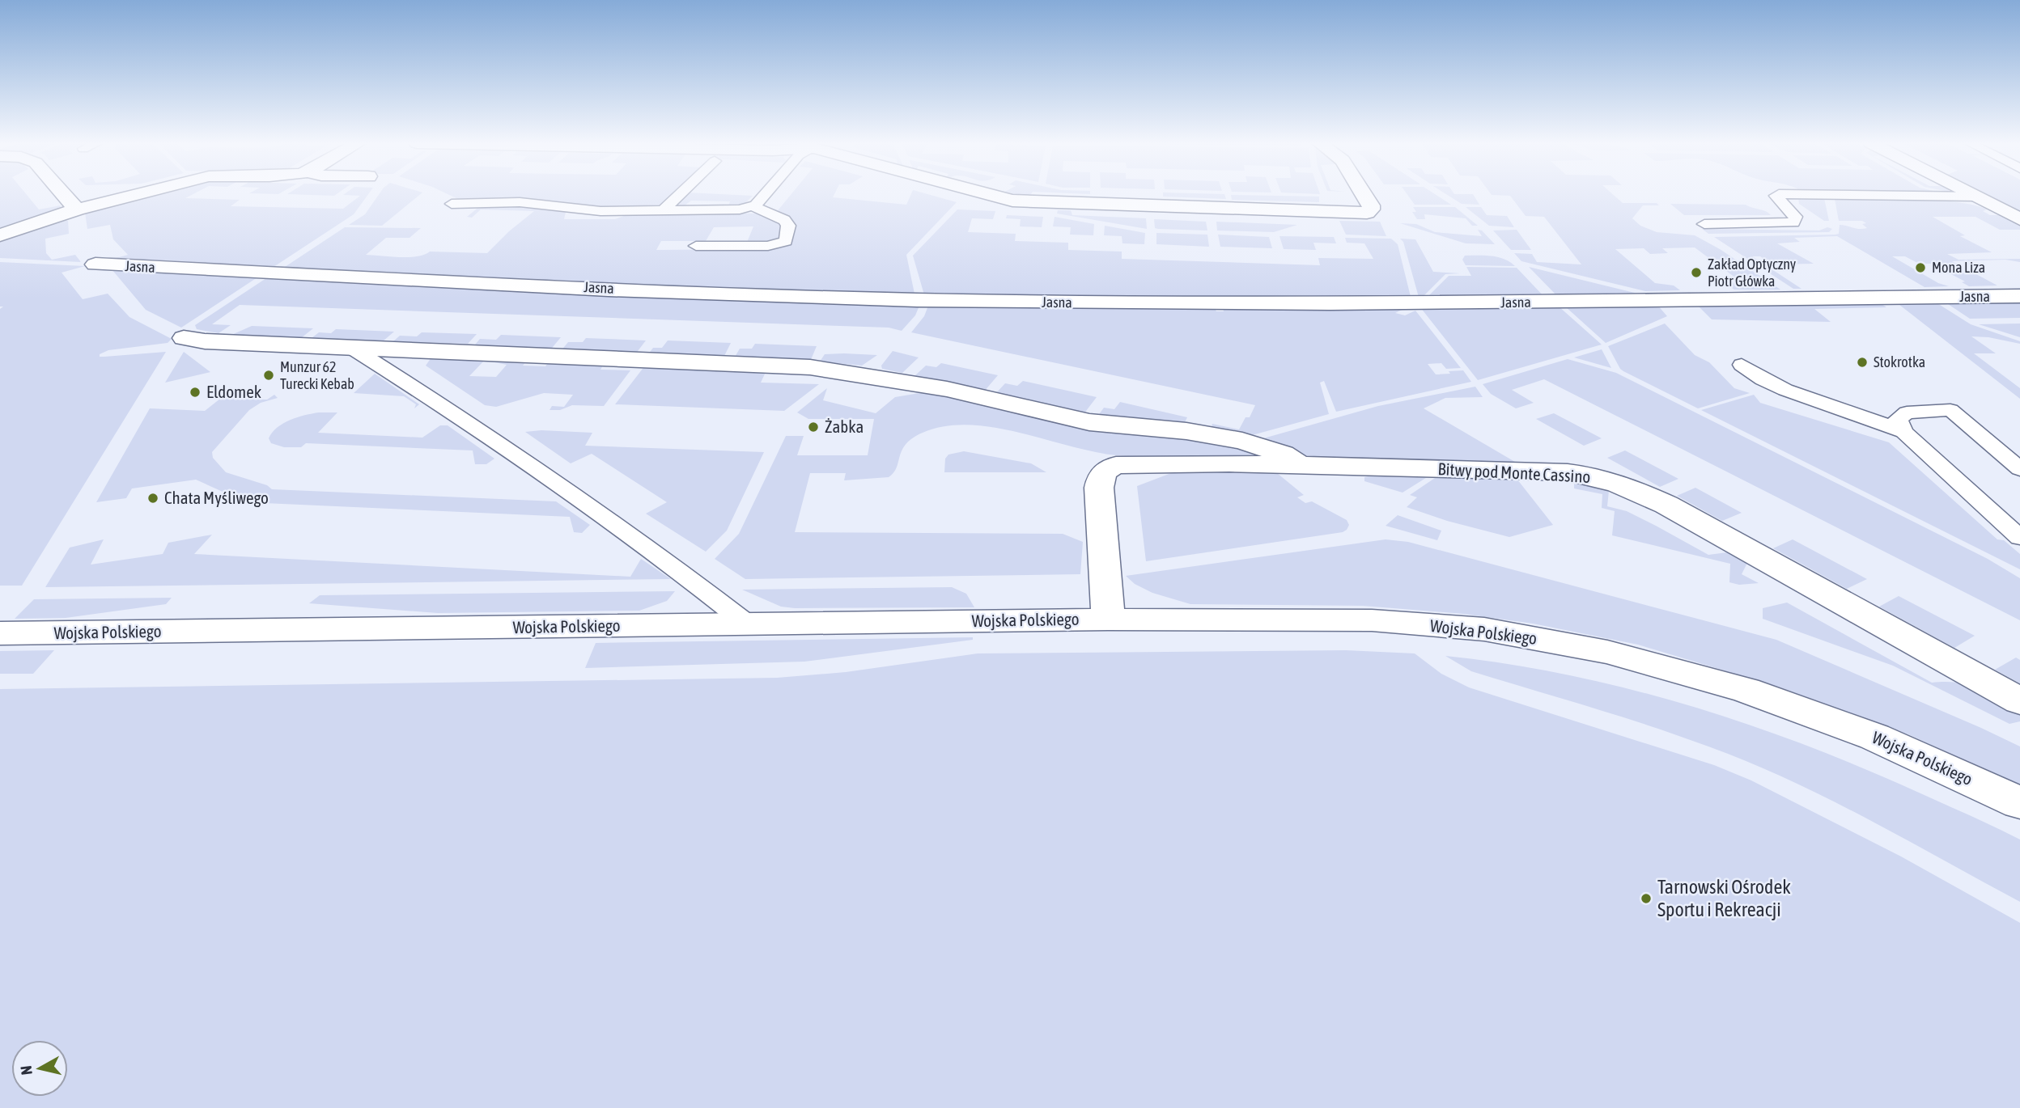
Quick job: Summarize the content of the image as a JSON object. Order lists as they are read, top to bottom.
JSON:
{
  "streets": {
    "street": ["Jasna", "Bitwy pod Monte Cassino", "Wojska Polskiego"]
  },
  "crossings": [
    ["Bitwy pod Monte Cassino", "Wojska Polskiego"]
  ],
  "places": [
    "Mona Liza",
    "Zakład Optyczny Piotr Główka",
    "Stokrotka",
    "Munzur 62 Turecki Kebab",
    "Eldomek",
    "Żabka",
    "Chata Myśliwego",
    "Tarnowski Ośrodek Sportu i Rekreacji"
  ],
  "north": "left"
}
